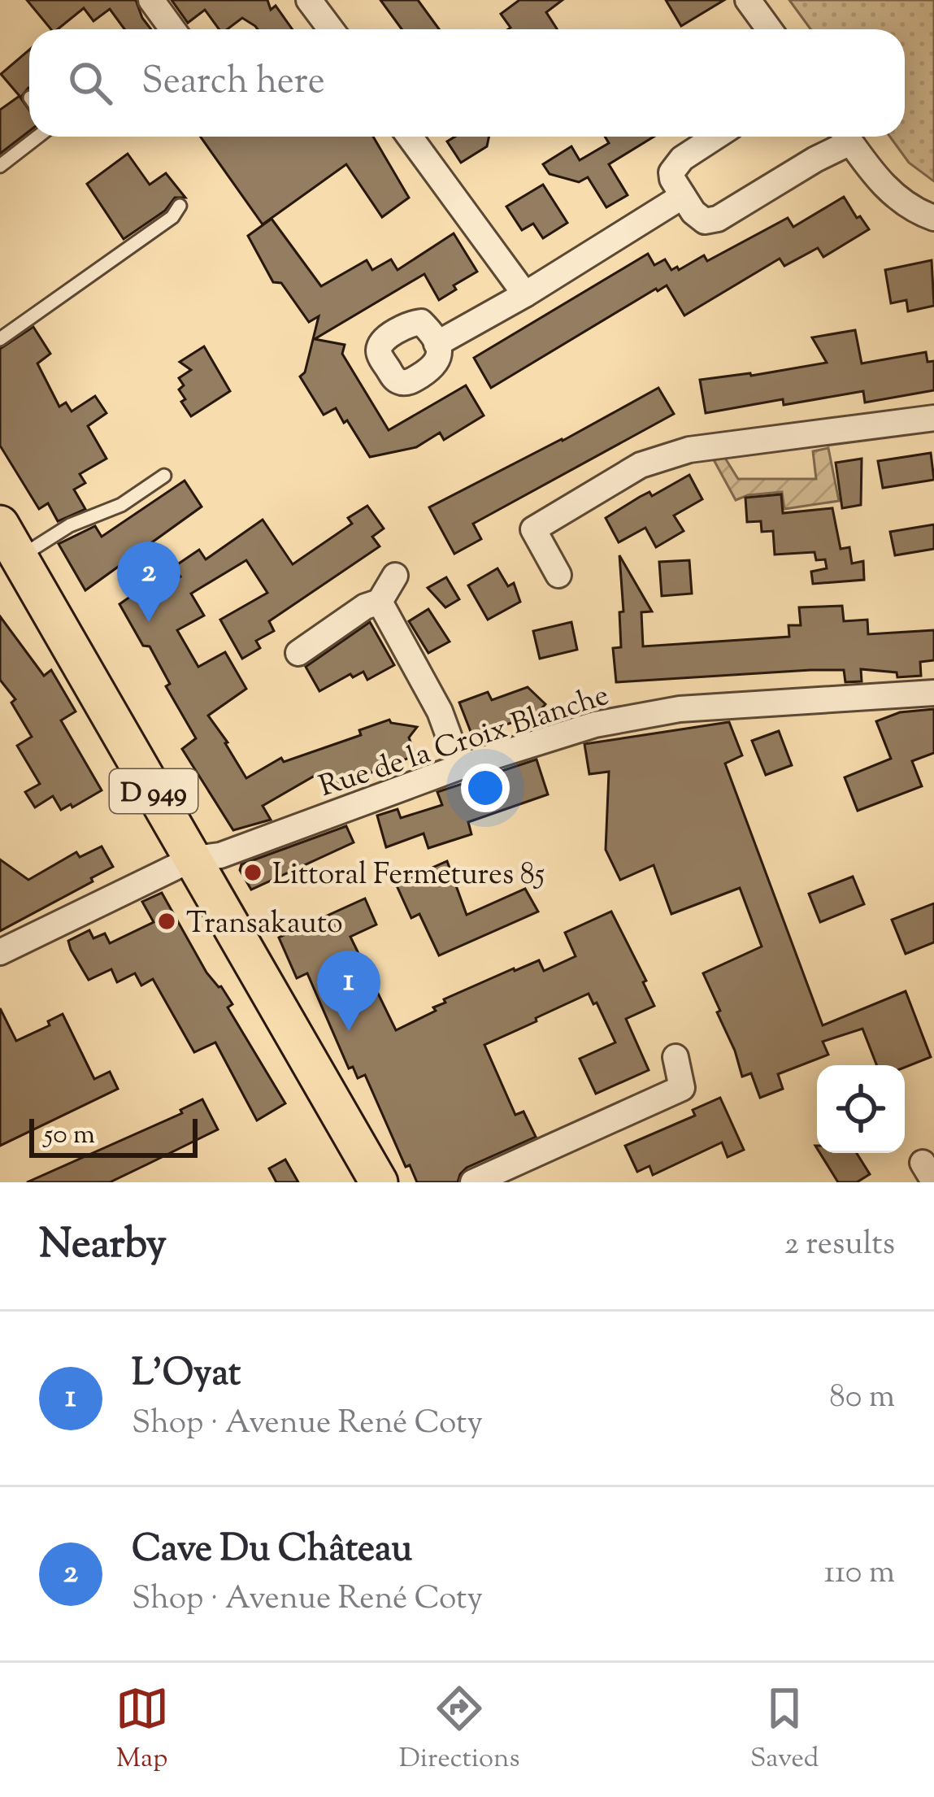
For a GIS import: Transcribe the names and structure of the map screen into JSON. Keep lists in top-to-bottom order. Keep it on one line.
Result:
{"streets":{"main road":["D 949"],"street":["Rue de la Croix Blanche"]},"crossings":[["Rue de la Croix Blanche","D 949"]],"places":["Littoral Fermetures 85","Transakauto"],"scale_bar":"50 m","page":{"search":"Search here","pins":["2","1"],"scale":"50 m","heading":["Nearby","2 results"],"list":[{"mark":"1","name":"L'Oyat","note":"Shop · Avenue René Coty","value":"80 m"},{"mark":"2","name":"Cave Du Château","note":"Shop · Avenue René Coty","value":"110 m"}],"nav":["Map","Directions","Saved"]}}
